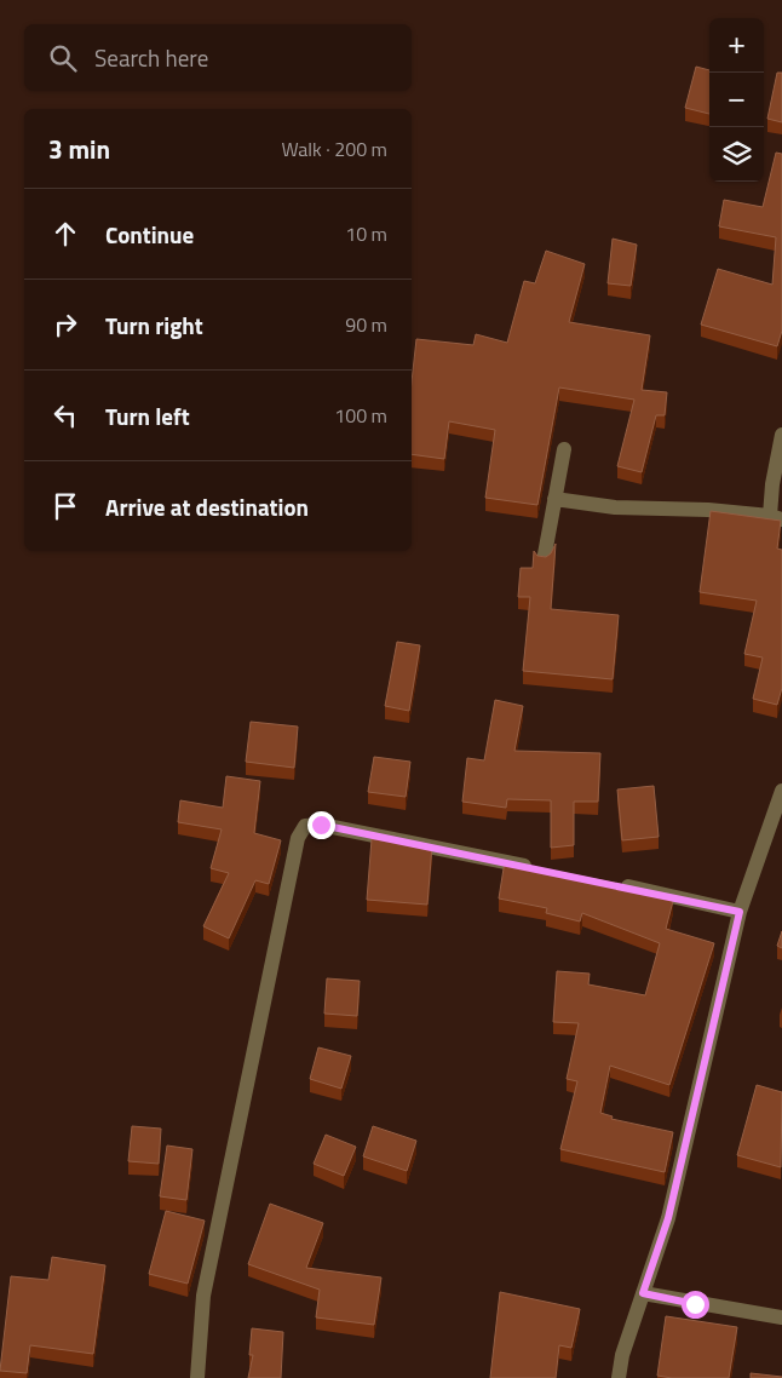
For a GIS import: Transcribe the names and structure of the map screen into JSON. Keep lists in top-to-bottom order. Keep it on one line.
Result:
{"page":{"map_buttons":["+","−"],"search":"Search here","heading":["3 min","Walk · 200 m"],"list":[["Continue","10 m"],["Turn right","90 m"],["Turn left","100 m"],"Arrive at destination"]}}
